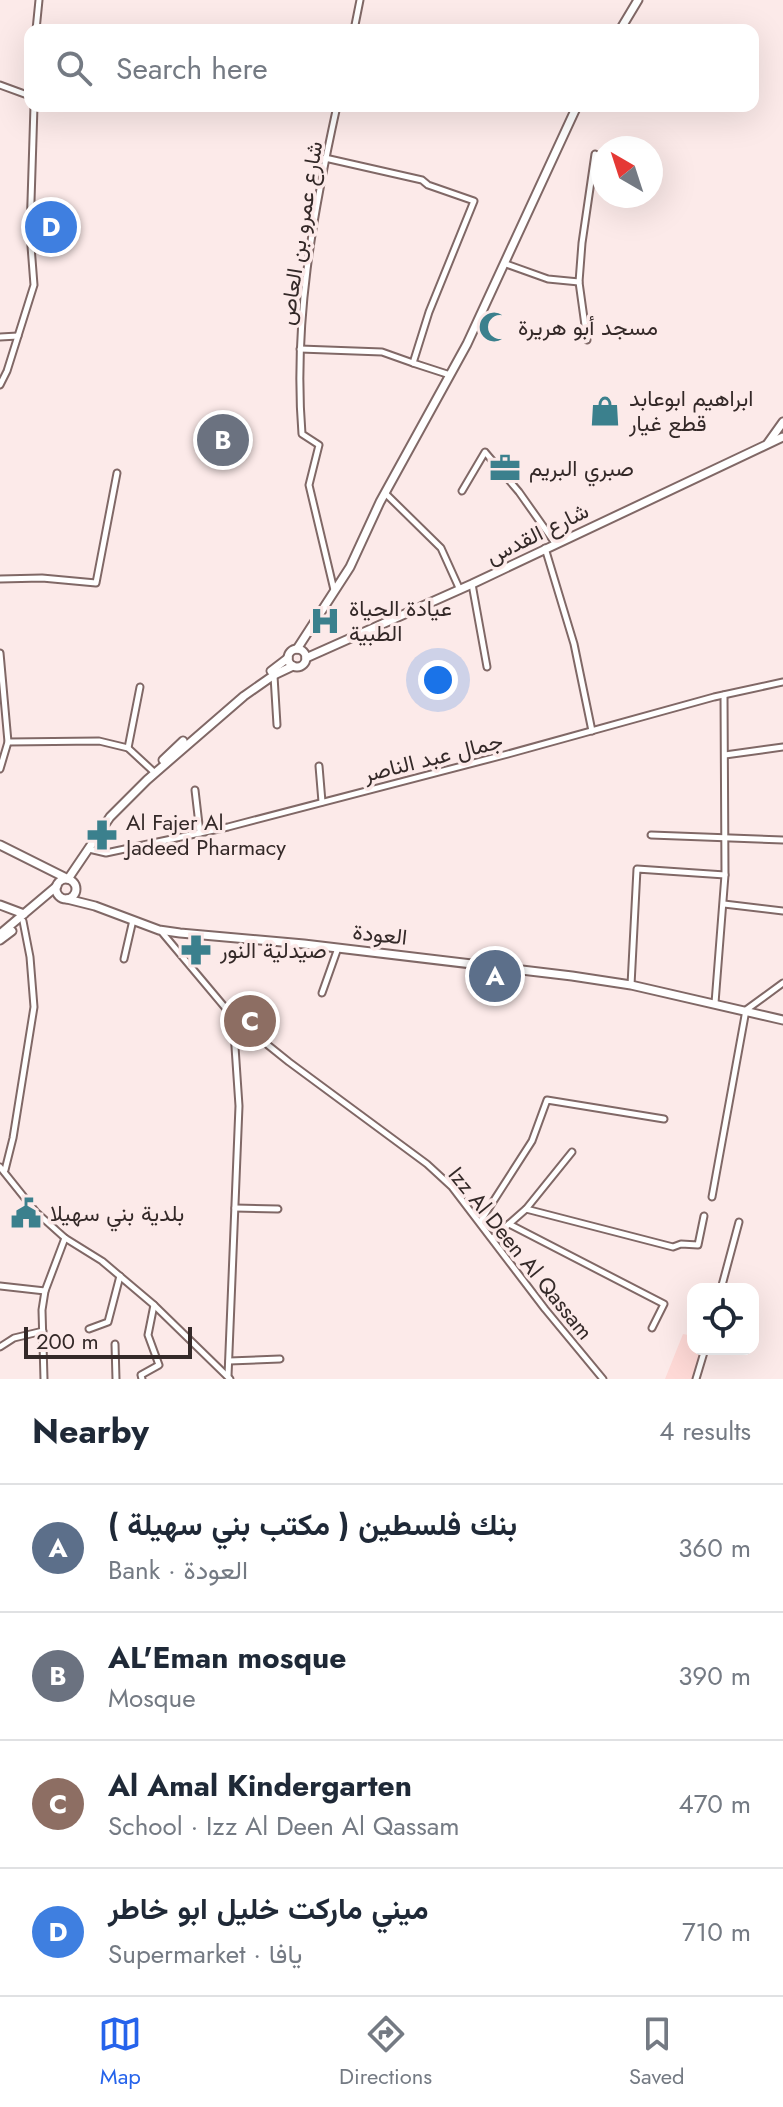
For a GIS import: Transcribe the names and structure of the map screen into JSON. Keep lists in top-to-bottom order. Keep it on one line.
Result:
{"streets":{"main road":["شارع القدس","العودة"],"street":["شارع عمرو بن العاص","جمال عبد الناصر","Izz Al Deen Al Qassam"]},"crossings":[["العودة","Izz Al Deen Al Qassam"]],"places":{"mosque":["مسجد أبو هريرة"],"shop":["ابراهيم ابوعابد قطع غيار"],"office":["صبري البريم"],"hospital":["عيادة الحياة الطبية"],"pharmacy":["Al Fajer Al Jadeed Pharmacy","صيدلية النور"],"public building":["بلدية بني سهيلا"]},"scale_bar":"200 m","north":"top left","page":{"search":"Search here","pins":["D","B","A","C"],"scale":"200 m","heading":["Nearby","4 results"],"list":[{"mark":"A","name":"بنك فلسطين ( مكتب بني سهيلة )","note":"Bank · العودة","value":"360 m"},{"mark":"B","name":"AL'Eman mosque","note":"Mosque","value":"390 m"},{"mark":"C","name":"Al Amal Kindergarten","note":"School · Izz Al Deen Al Qassam","value":"470 m"},{"mark":"D","name":"ميني ماركت خليل ابو خاطر","note":"Supermarket · يافا","value":"710 m"}],"nav":["Map","Directions","Saved"]}}
